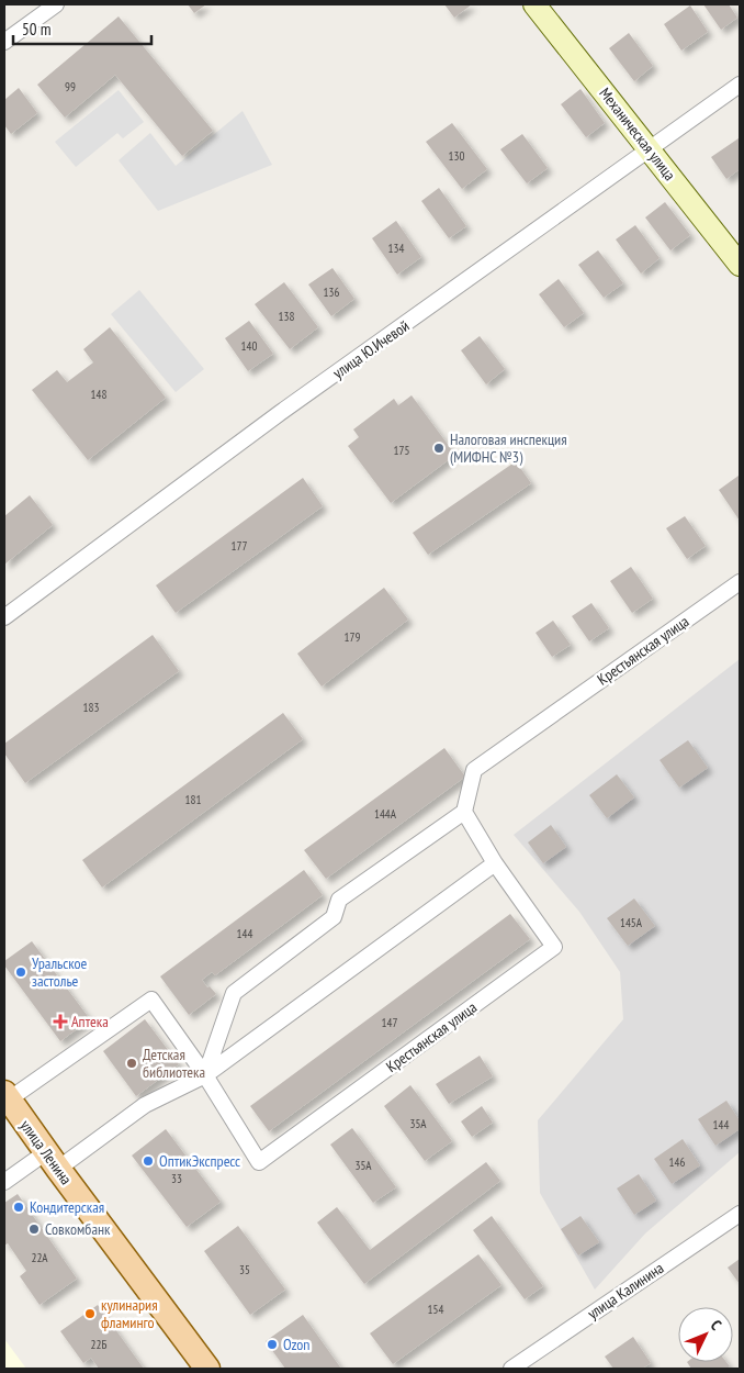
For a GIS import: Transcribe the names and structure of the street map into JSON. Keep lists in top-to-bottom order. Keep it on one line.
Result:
{"streets":{"main road":["улица Ленина"],"street":["Механическая улица","улица Ю.Ичевой","Крестьянская улица","улица Калинина"]},"crossings":[["Механическая улица","улица Ю.Ичевой"],["Крестьянская улица","улица Ленина"]],"places":{"other":["Налоговая инспекция (МИФНС №3)","Уральское застолье","Детская библиотека","ОптикЭкспресс","Кондитерская","Совкомбанк","кулинария фламинго","Ozon"],"health":["Аптека"]},"house_numbers":["99","130","134","136","138","140","148","175","177","179","183","181","144А","145А","144","147","35А","144","146","35А","33","22А","35","154","22Б"],"scale_bar":"50 m","north":"top right"}
